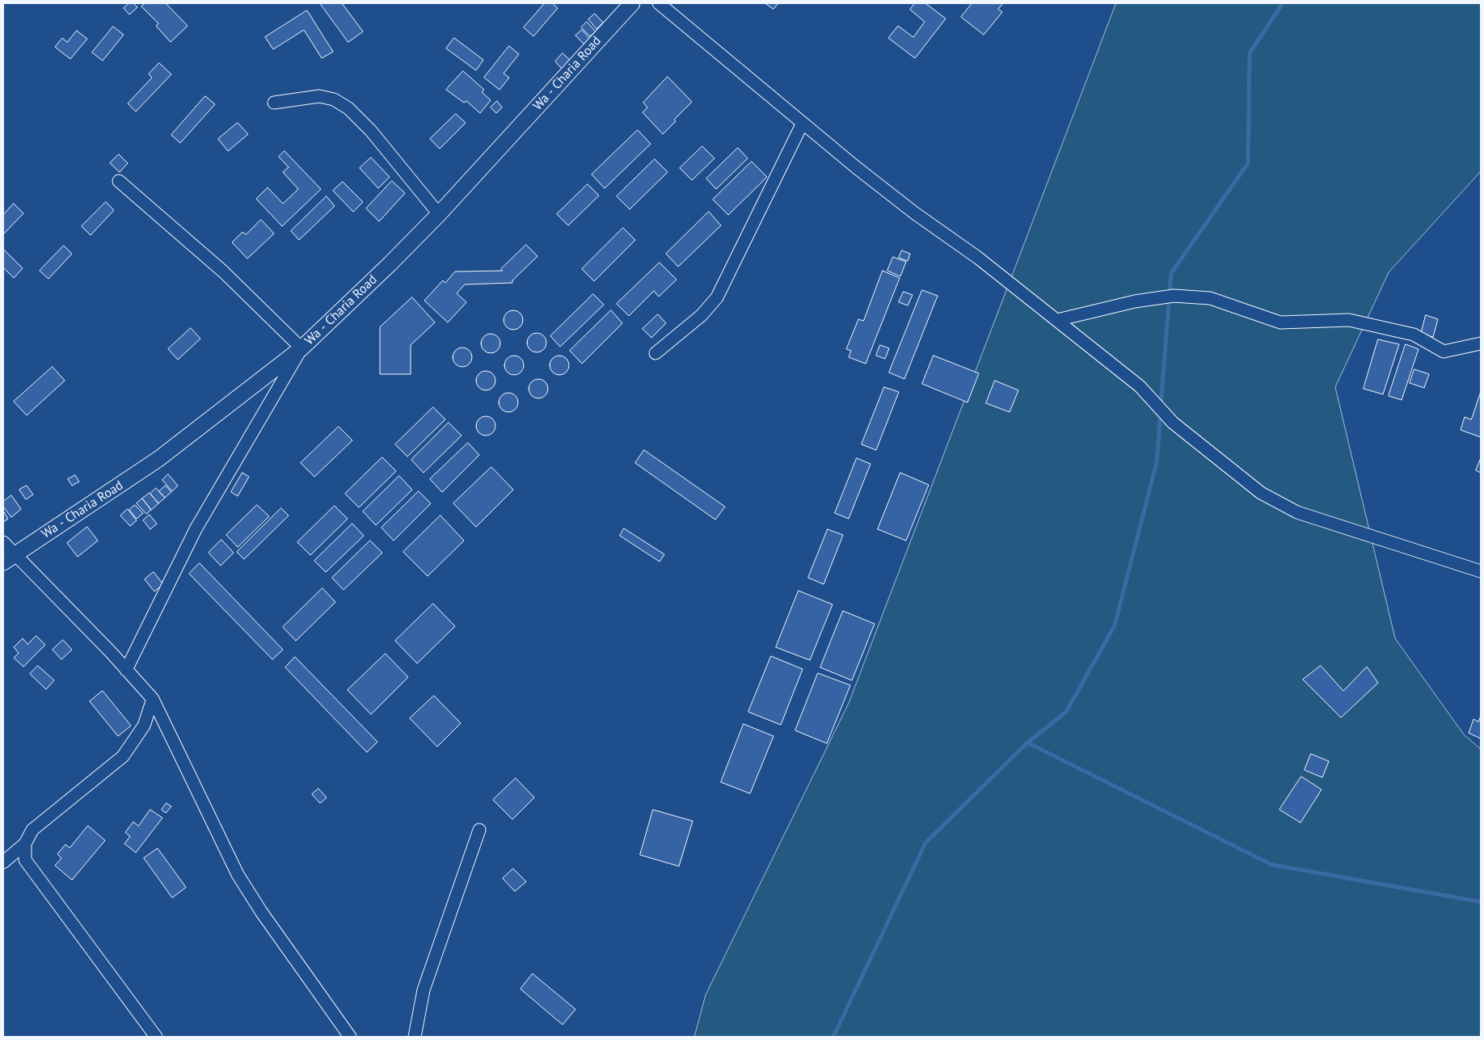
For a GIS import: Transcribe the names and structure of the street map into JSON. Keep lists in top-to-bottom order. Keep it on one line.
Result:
{"streets":{"street":["Wa - Charia Road"]}}
